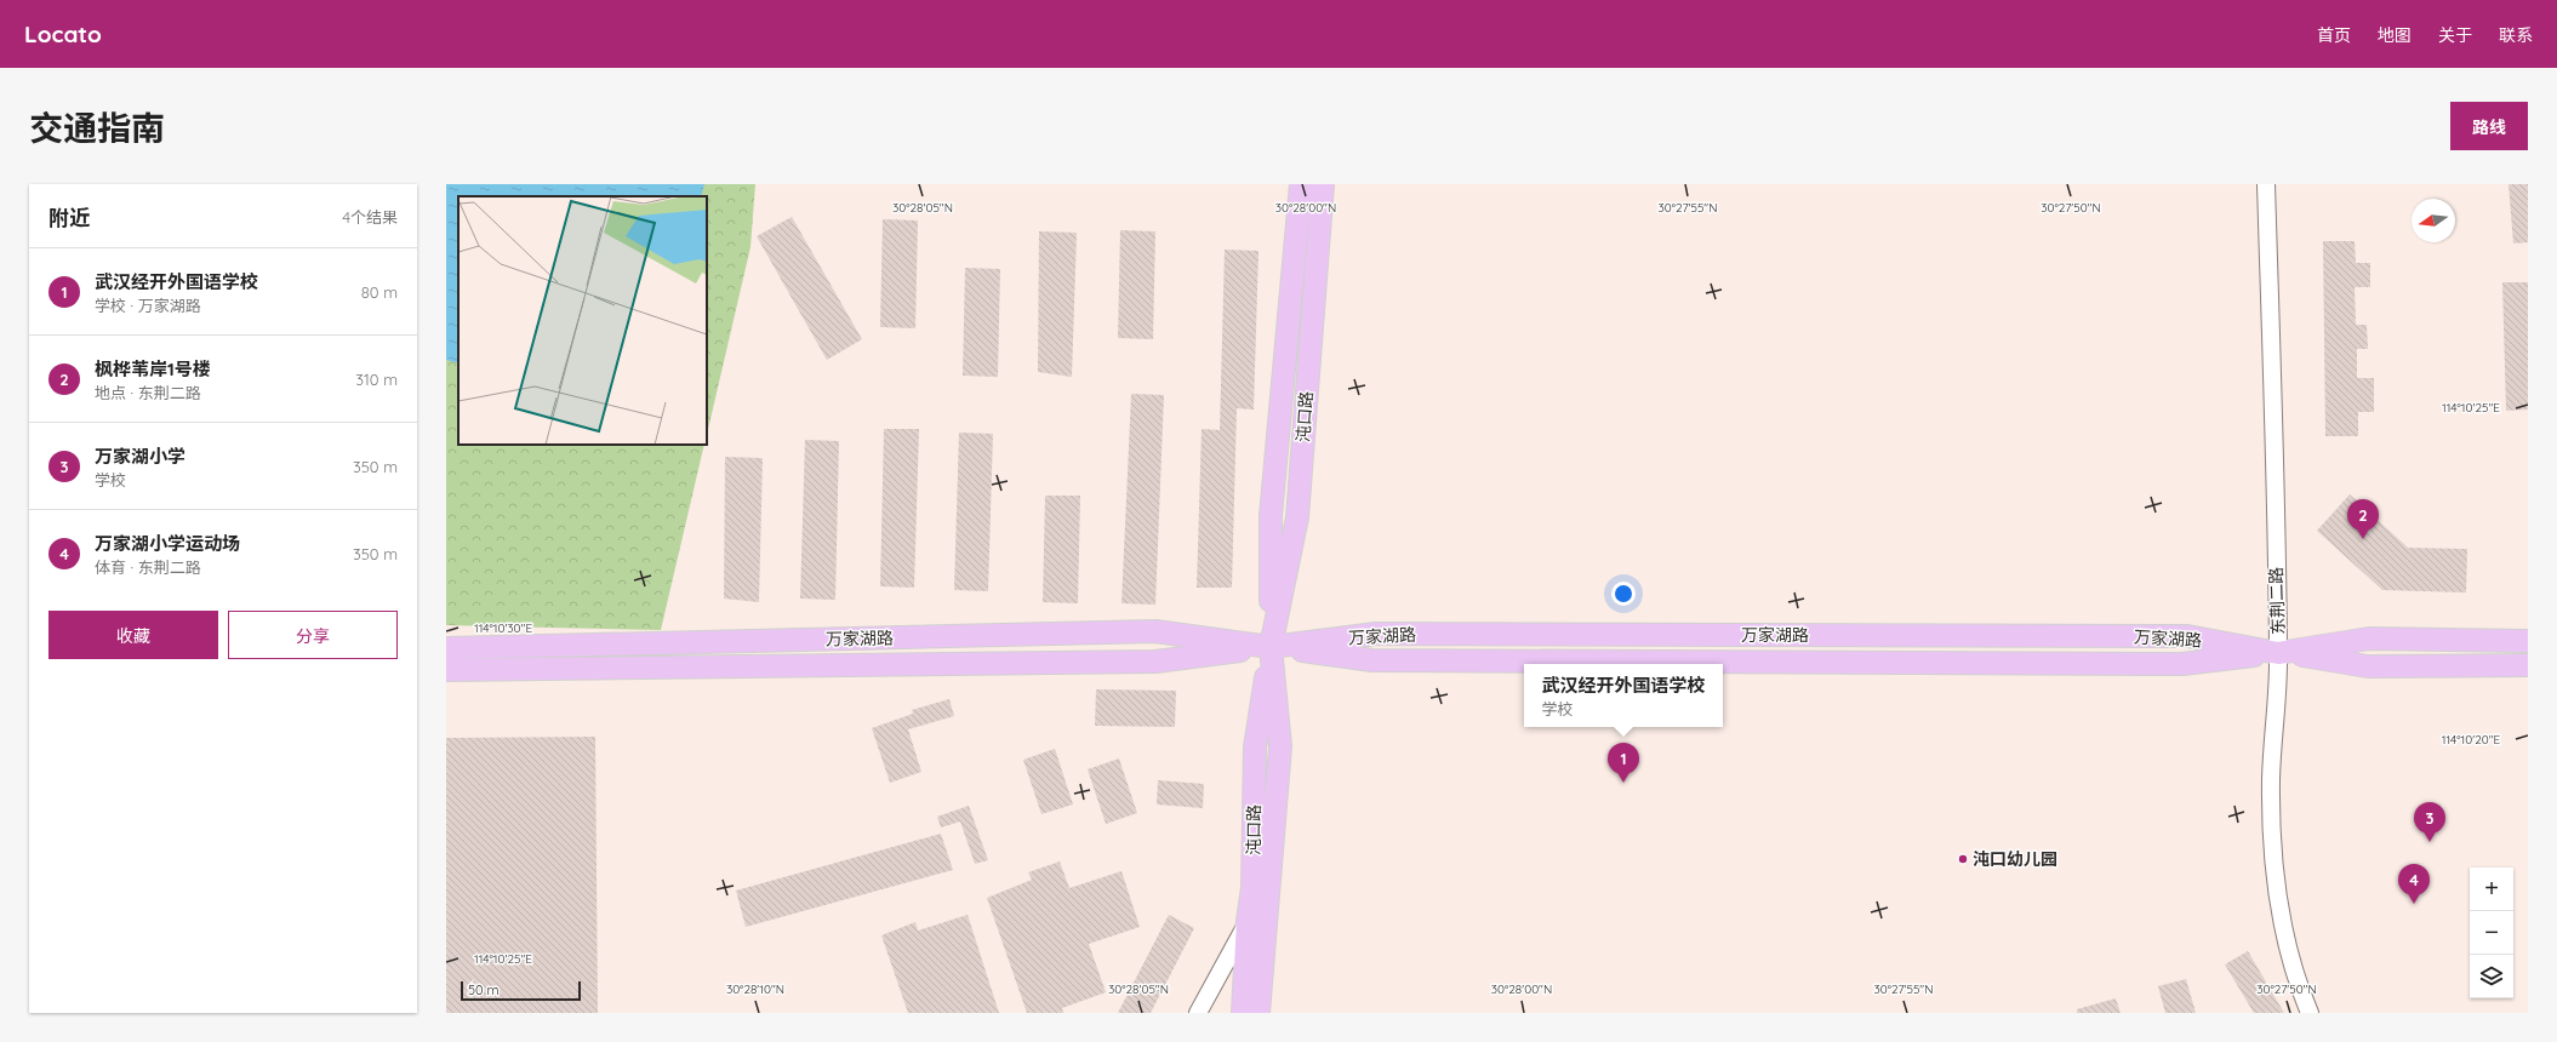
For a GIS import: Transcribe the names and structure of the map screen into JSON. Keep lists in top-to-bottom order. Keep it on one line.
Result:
{"streets":{"main road":["沌口路","万家湖路"],"street":["东荆二路"]},"crossings":[["沌口路","万家湖路"],["东荆二路","万家湖路"]],"places":["沌口幼儿园"],"scale_bar":"50 m","north":"left","page":{"header":"Locato","nav":["首页","地图","关于","联系"],"title":"交通指南","buttons":["路线",["收藏","分享"]],"heading":["附近","4个结果"],"list":[{"mark":"1","name":"武汉经开外国语学校","note":"学校 · 万家湖路","value":"80 m"},{"mark":"2","name":"枫桦苇岸1号楼","note":"地点 · 东荆二路","value":"310 m"},{"mark":"3","name":"万家湖小学","note":"学校","value":"350 m"},{"mark":"4","name":"万家湖小学运动场","note":"体育 · 东荆二路","value":"350 m"}],"pins":["2","1","3","4"],"popup":["武汉经开外国语学校","学校"],"map_buttons":["+","−"],"scale":"50 m"},"coordinates":["30°28'05\"N","30°28'00\"N","30°27'55\"N","30°27'50\"N","114°10'25\"E","114°10'30\"E","114°10'20\"E","30°28'10\"N"]}
